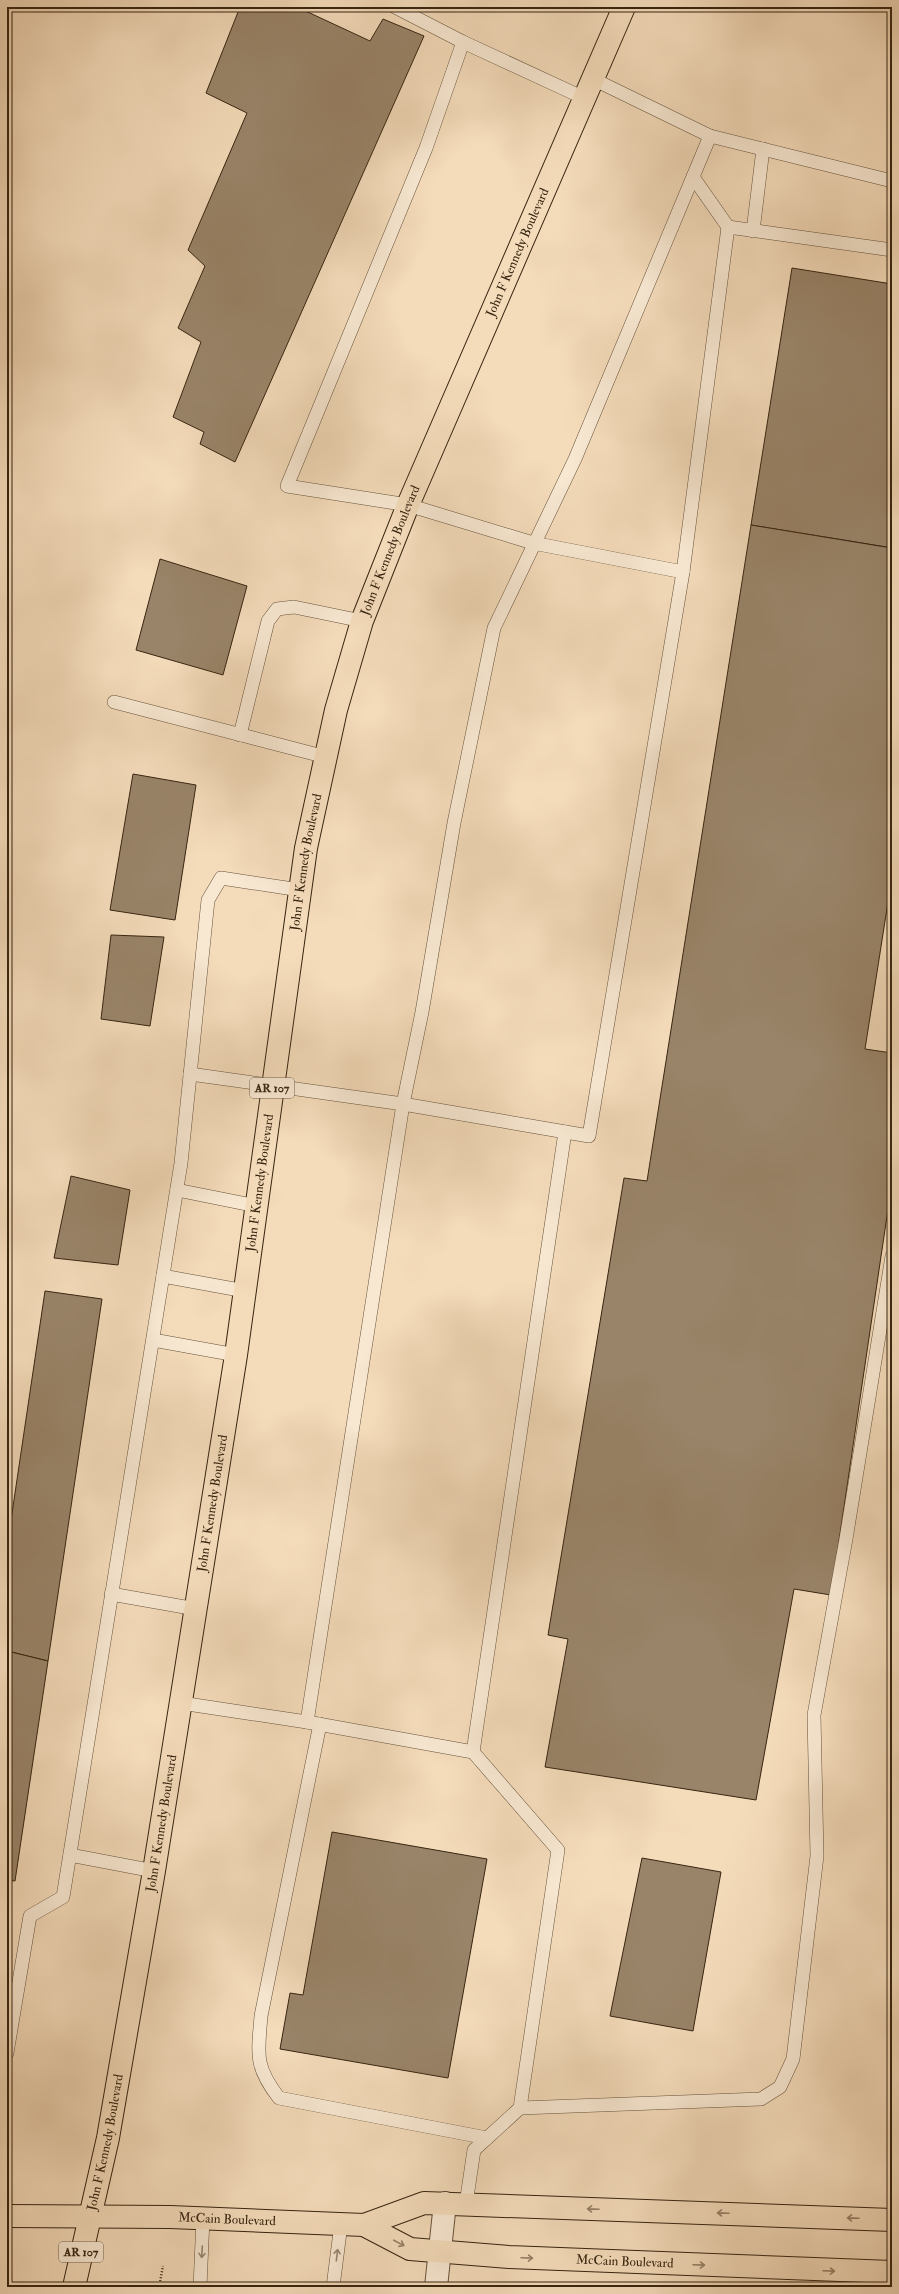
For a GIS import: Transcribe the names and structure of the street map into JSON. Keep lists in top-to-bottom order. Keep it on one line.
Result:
{"streets":{"main road":["John F Kennedy Boulevard","AR 107","McCain Boulevard"]},"crossings":[["John F Kennedy Boulevard","McCain Boulevard"]]}
